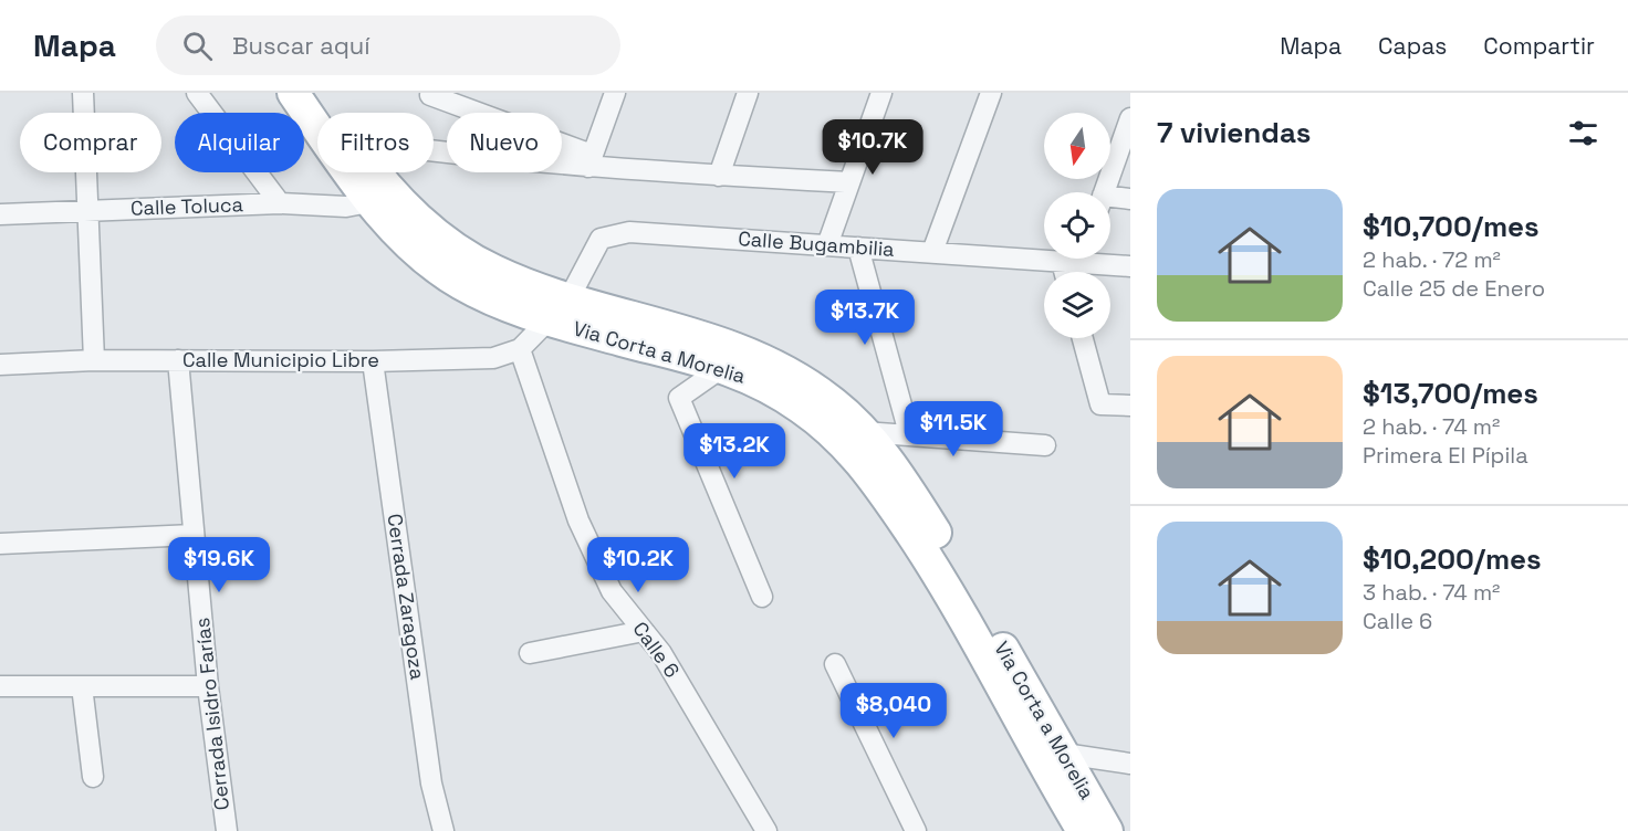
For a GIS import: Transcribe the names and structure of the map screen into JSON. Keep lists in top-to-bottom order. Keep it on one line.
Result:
{"streets":{"main road":["Via Corta a Morelia"],"street":["Calle Toluca","Calle Bugambilia","Calle Municipio Libre","Cerrada Zaragoza","Calle 6","Cerrada Isidro Farías"]},"crossings":[["Calle Toluca","Via Corta a Morelia"],["Calle Bugambilia","Via Corta a Morelia"],["Calle Bugambilia","Calle Municipio Libre"],["Via Corta a Morelia","Calle Municipio Libre"],["Calle Municipio Libre","Cerrada Zaragoza"],["Calle Municipio Libre","Calle 6"],["Calle Municipio Libre","Cerrada Isidro Farías"]],"north":"bottom","page":{"header":"Mapa","search":"Buscar aquí","nav":["Mapa","Capas","Compartir"],"heading":"7 viviendas","chip":["Comprar","Alquilar","Filtros","Nuevo"],"price":["$10.7K","$13.7K","$11.5K","$13.2K","$19.6K","$10.2K","$8,040"],"list":[{"name":"$10,700/mes","note":"2 hab. · 72 m² · Calle 25 de Enero"},{"name":"$13,700/mes","note":"2 hab. · 74 m² · Primera El Pípila"},{"name":"$10,200/mes","note":"3 hab. · 74 m² · Calle 6"}]}}
